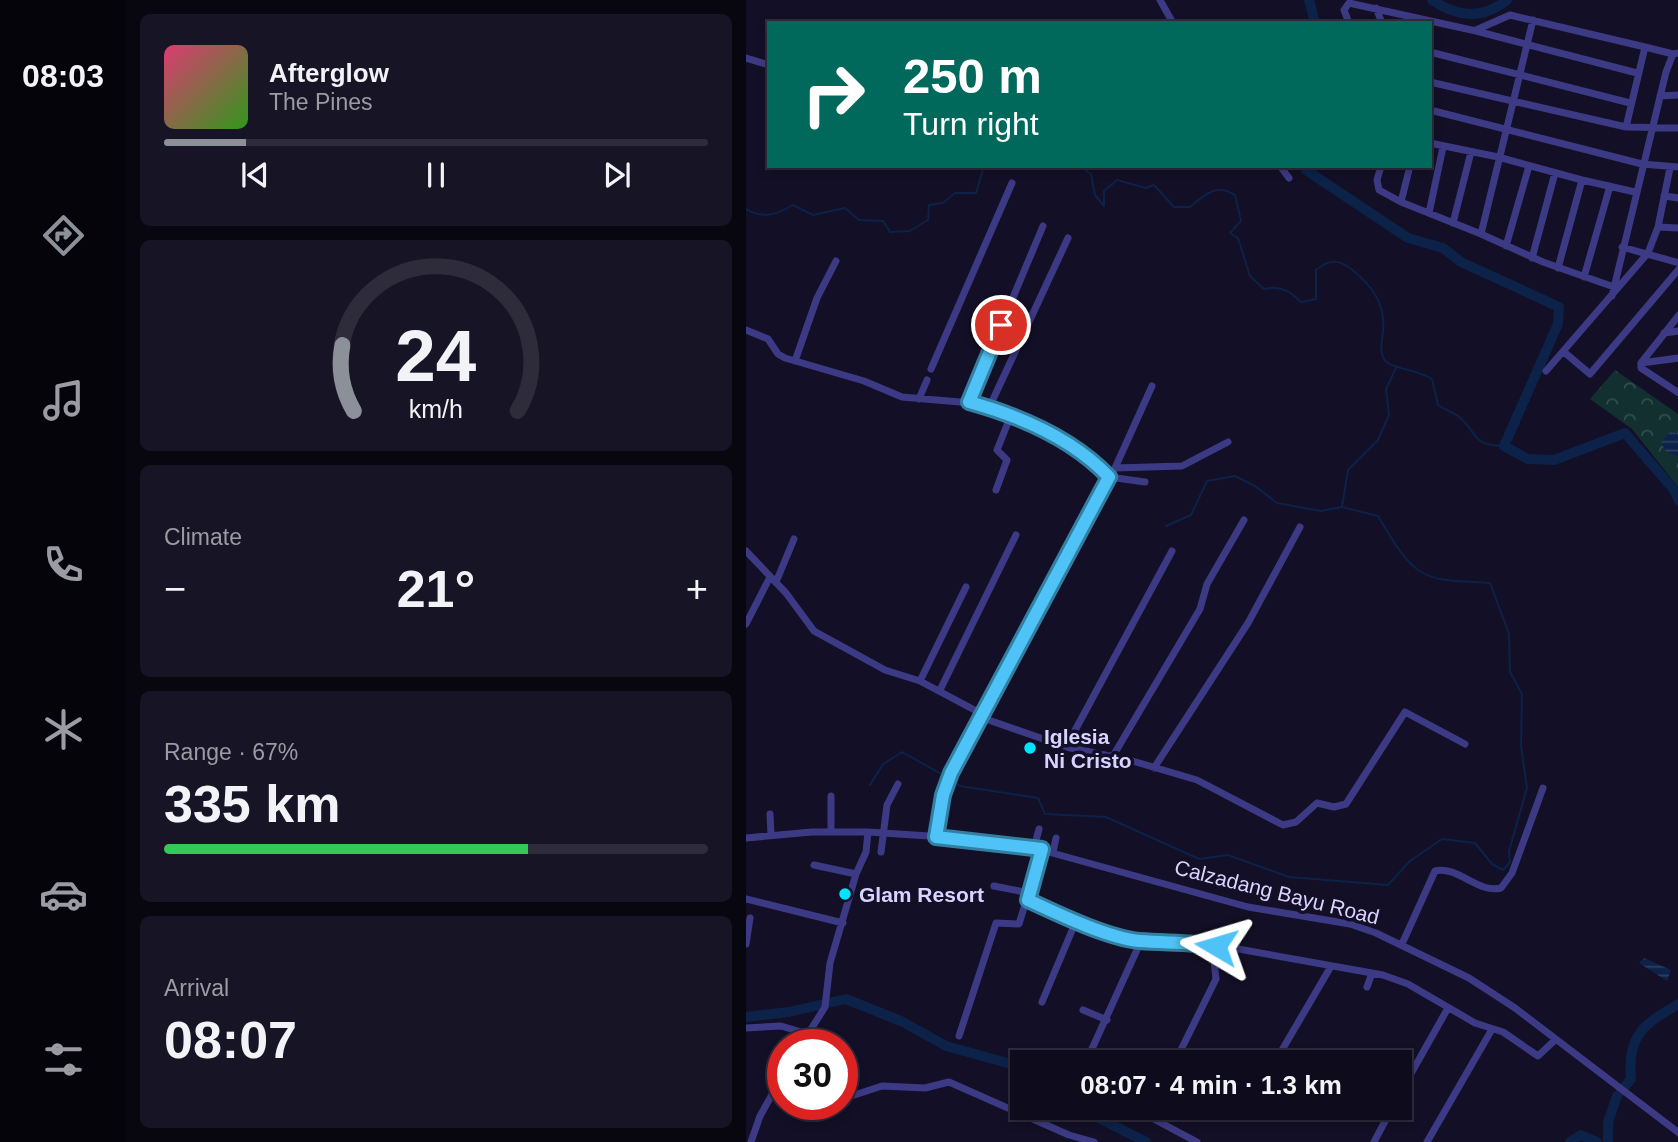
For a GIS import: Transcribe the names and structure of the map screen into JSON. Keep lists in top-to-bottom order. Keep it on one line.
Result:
{"streets":{"street":["Calzadang Bayu Road"]},"places":["Iglesia Ni Cristo","Glam Resort"],"page":{"tabs":"08:03","turn":["250 m","Turn right"],"song":["Afterglow","The Pines"],"tile":["Climate",["Range · 67%","335 km"],["Arrival","08:07"]],"heat":["−","21°","+"],"limit":"30","trip":"08:07 · 4 min · 1.3 km","gauge":["24","km/h"]}}
